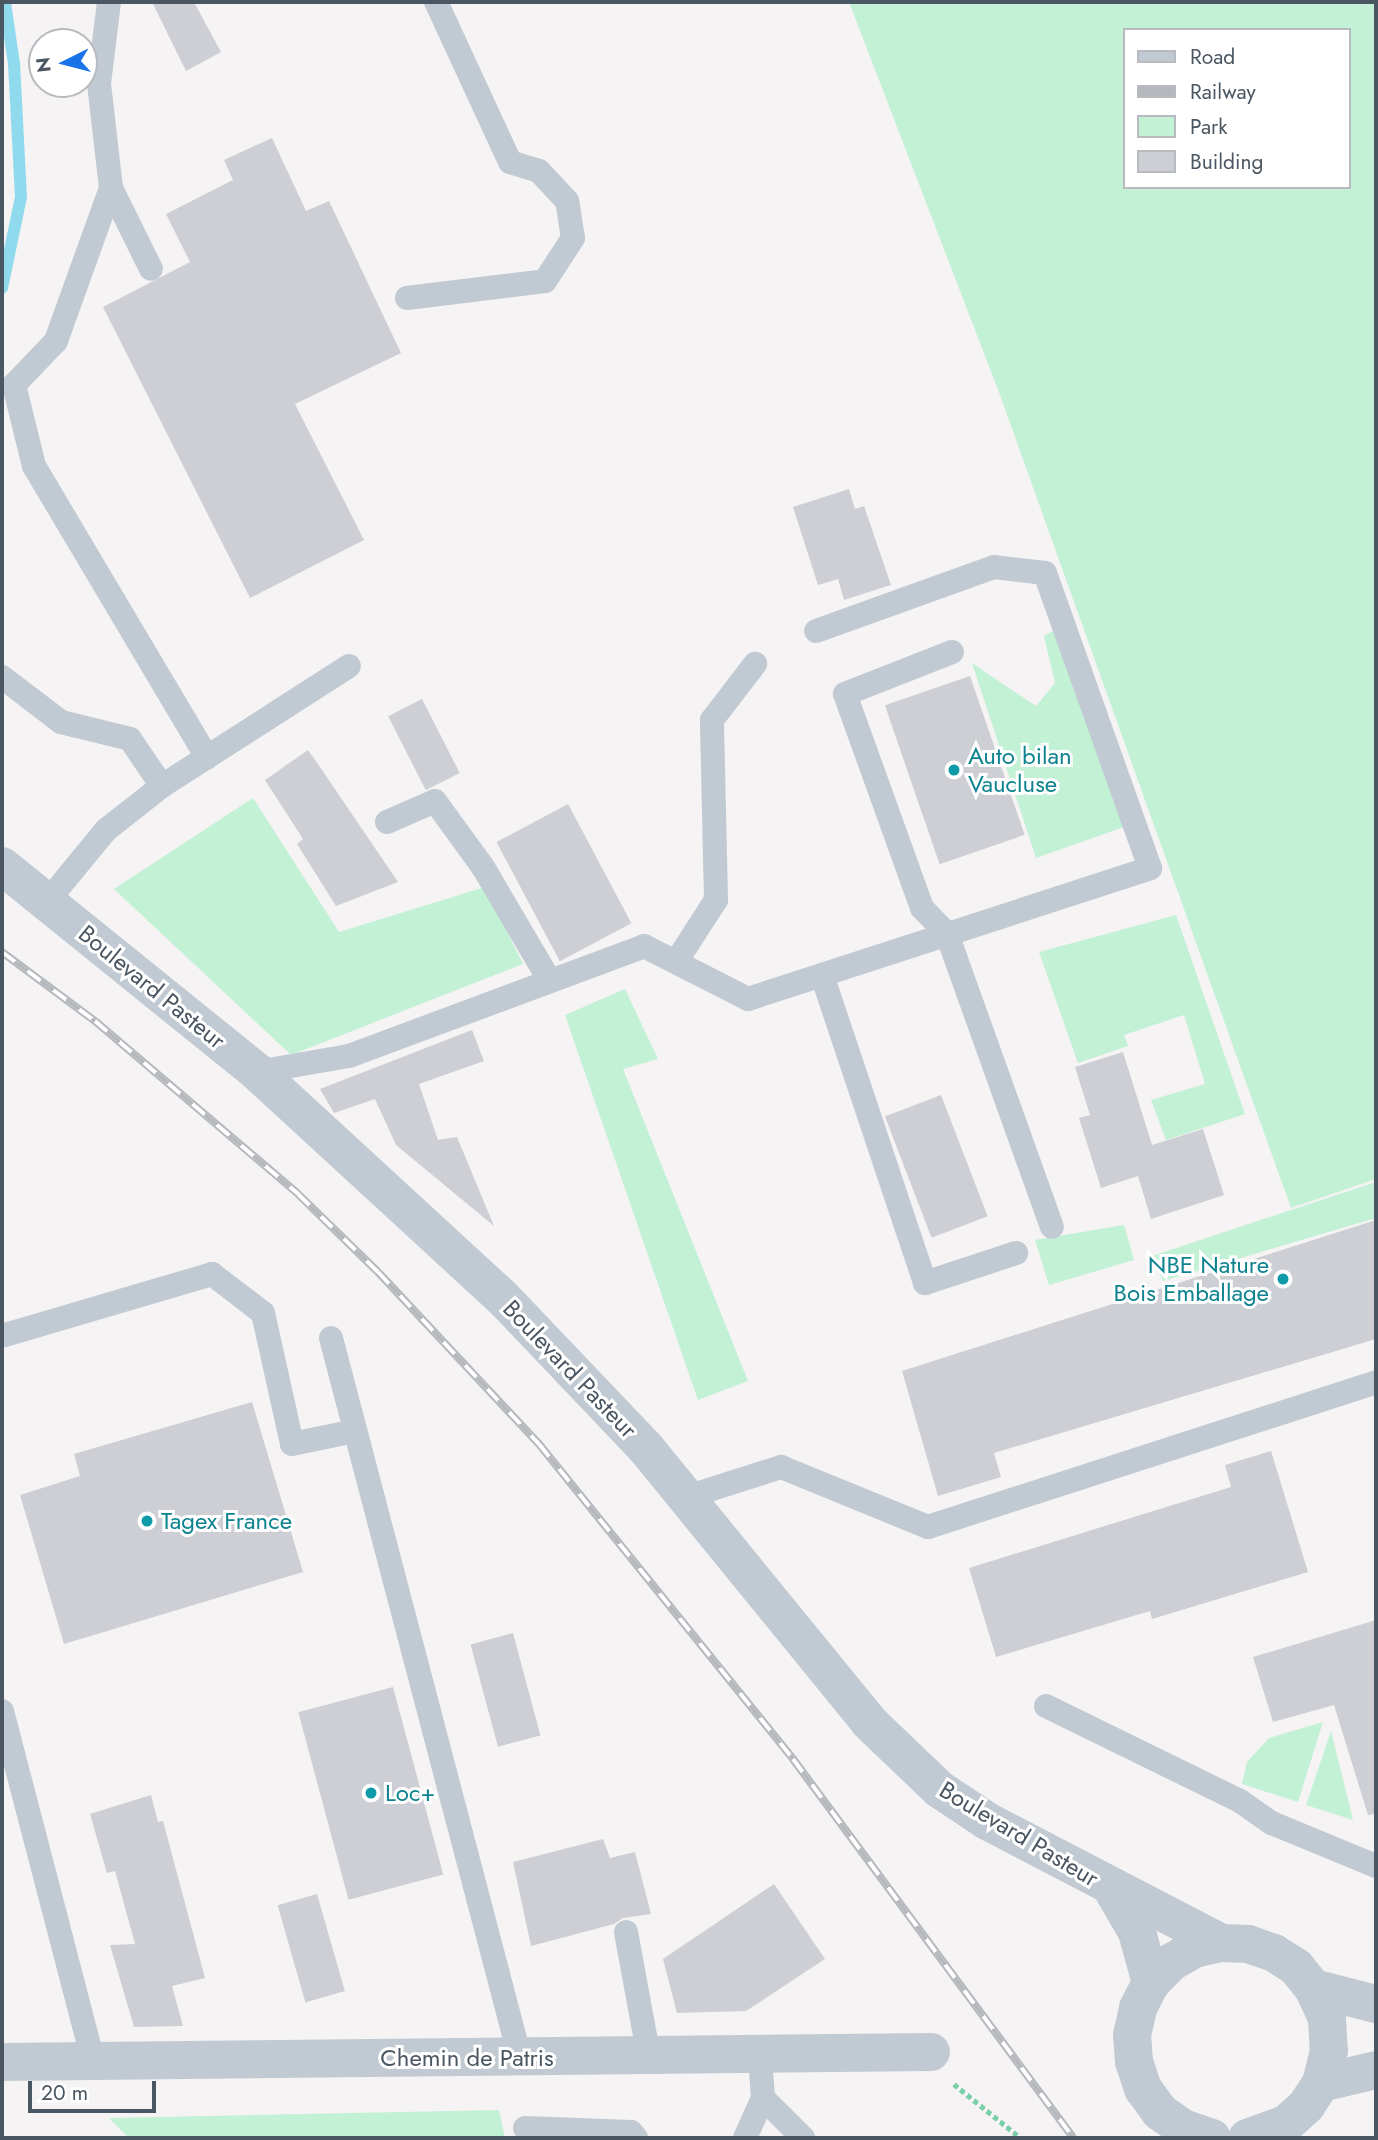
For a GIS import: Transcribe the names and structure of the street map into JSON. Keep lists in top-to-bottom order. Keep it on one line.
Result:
{"streets":{"street":["Boulevard Pasteur","Chemin de Patris"]},"places":["Auto bilan Vaucluse","NBE Nature Bois Emballage","Tagex France","Loc+"],"legend":["Road","Railway","Park","Building"],"scale_bar":"20 m","north":"left"}
